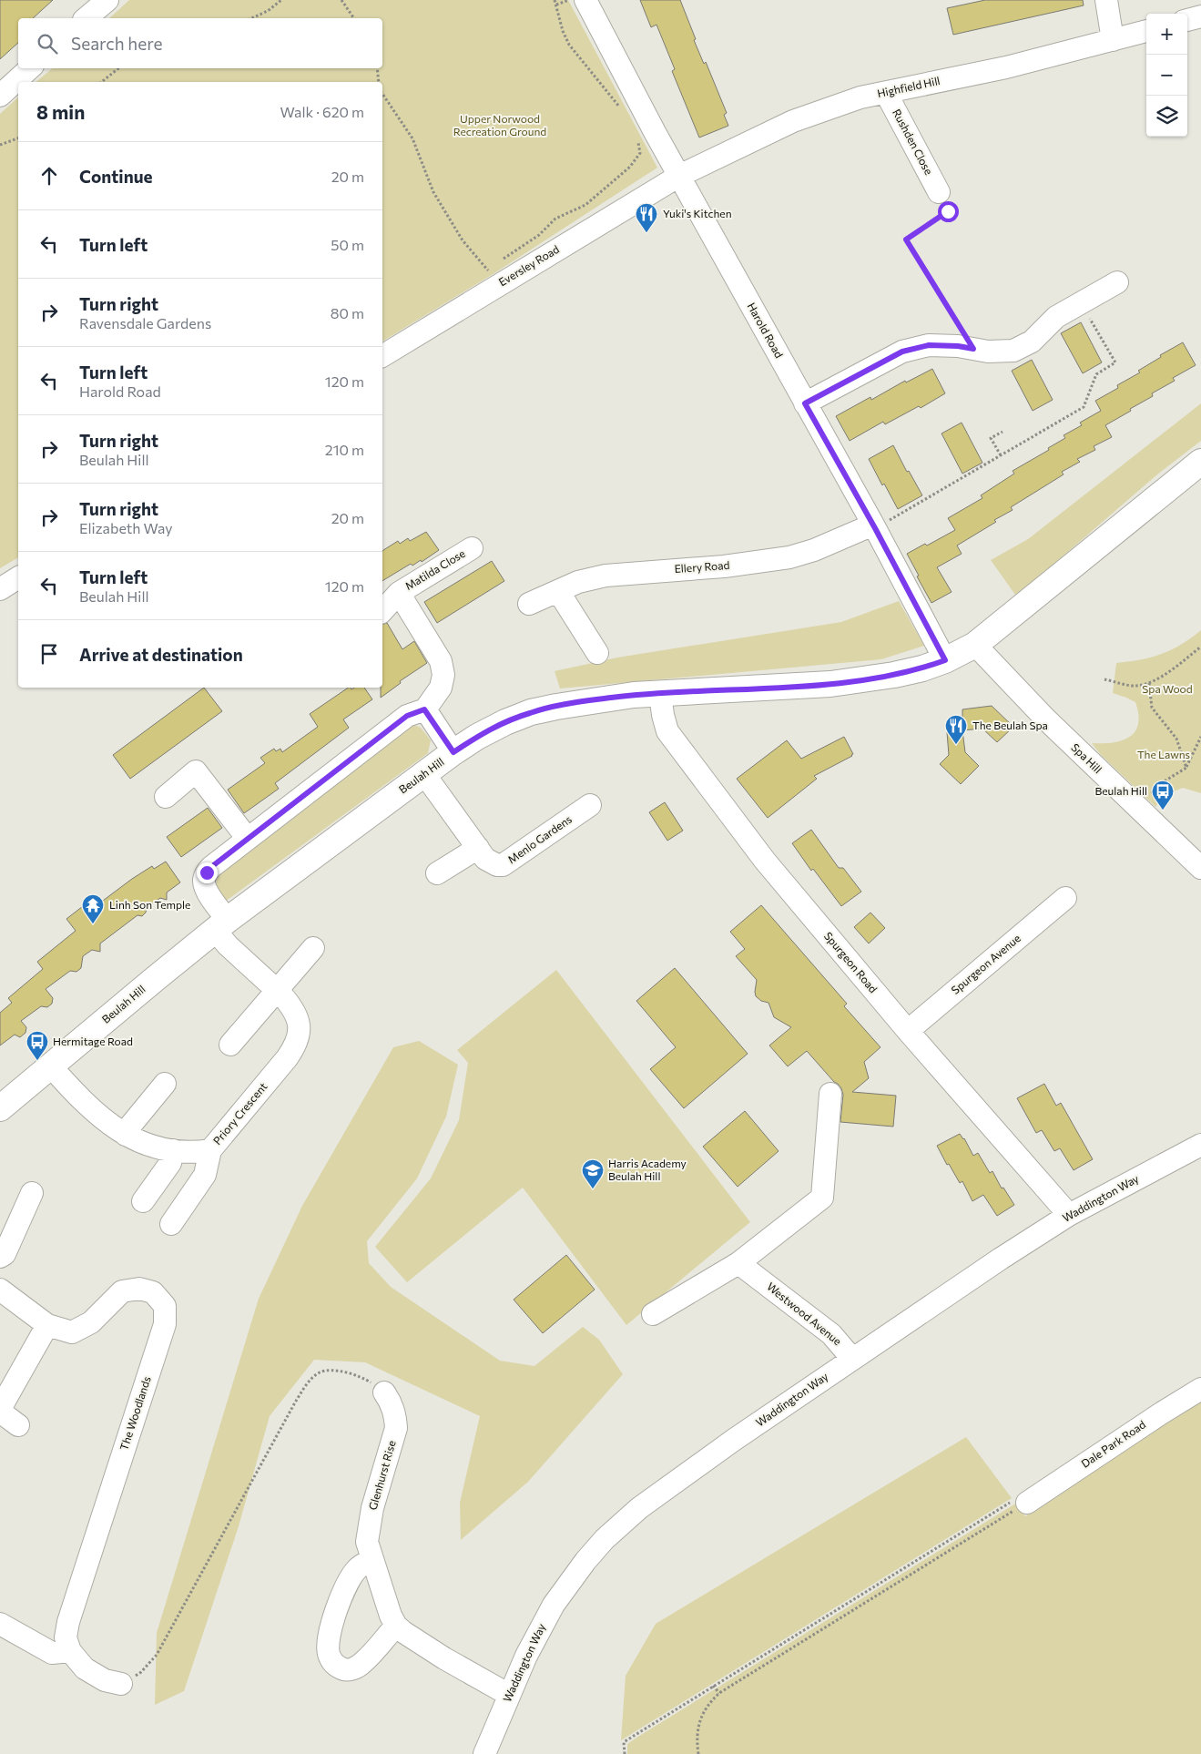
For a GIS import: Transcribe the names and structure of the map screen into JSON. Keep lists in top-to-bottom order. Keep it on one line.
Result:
{"streets":{"main road":["Beulah Hill"],"street":["Highfield Hill","Rushden Close","Eversley Road","Harold Road","Ellery Road","Matilda Close","Spa Hill","Menlo Gardens","Spurgeon Road","Spurgeon Avenue","Priory Crescent","Waddington Way","Westwood Avenue","The Woodlands","Dale Park Road","Glenhurst Rise"]},"crossings":[["Highfield Hill","Rushden Close"],["Highfield Hill","Eversley Road"],["Highfield Hill","Harold Road"],["Eversley Road","Harold Road"],["Harold Road","Ellery Road"],["Harold Road","Beulah Hill"],["Spa Hill","Beulah Hill"],["Beulah Hill","Menlo Gardens"],["Beulah Hill","Spurgeon Road"],["Beulah Hill","Priory Crescent"],["Spurgeon Road","Spurgeon Avenue"],["Spurgeon Road","Waddington Way"],["Waddington Way","Westwood Avenue"]],"parks":["Upper Norwood Recreation Ground","Spa Wood","The Lawns"],"places":{"restaurant":["Yuki's Kitchen","The Beulah Spa"],"bus stop":["Beulah Hill","Hermitage Road"],"temple":["Linh Son Temple"],"school or university":["Harris Academy Beulah Hill"]},"page":{"map_buttons":["+","−"],"search":"Search here","heading":["8 min","Walk · 620 m"],"list":[["Continue","20 m"],["Turn left","50 m"],["Turn right","Ravensdale Gardens","80 m"],["Turn left","Harold Road","120 m"],["Turn right","Beulah Hill","210 m"],["Turn right","Elizabeth Way","20 m"],["Turn left","Beulah Hill","120 m"],"Arrive at destination"]}}
